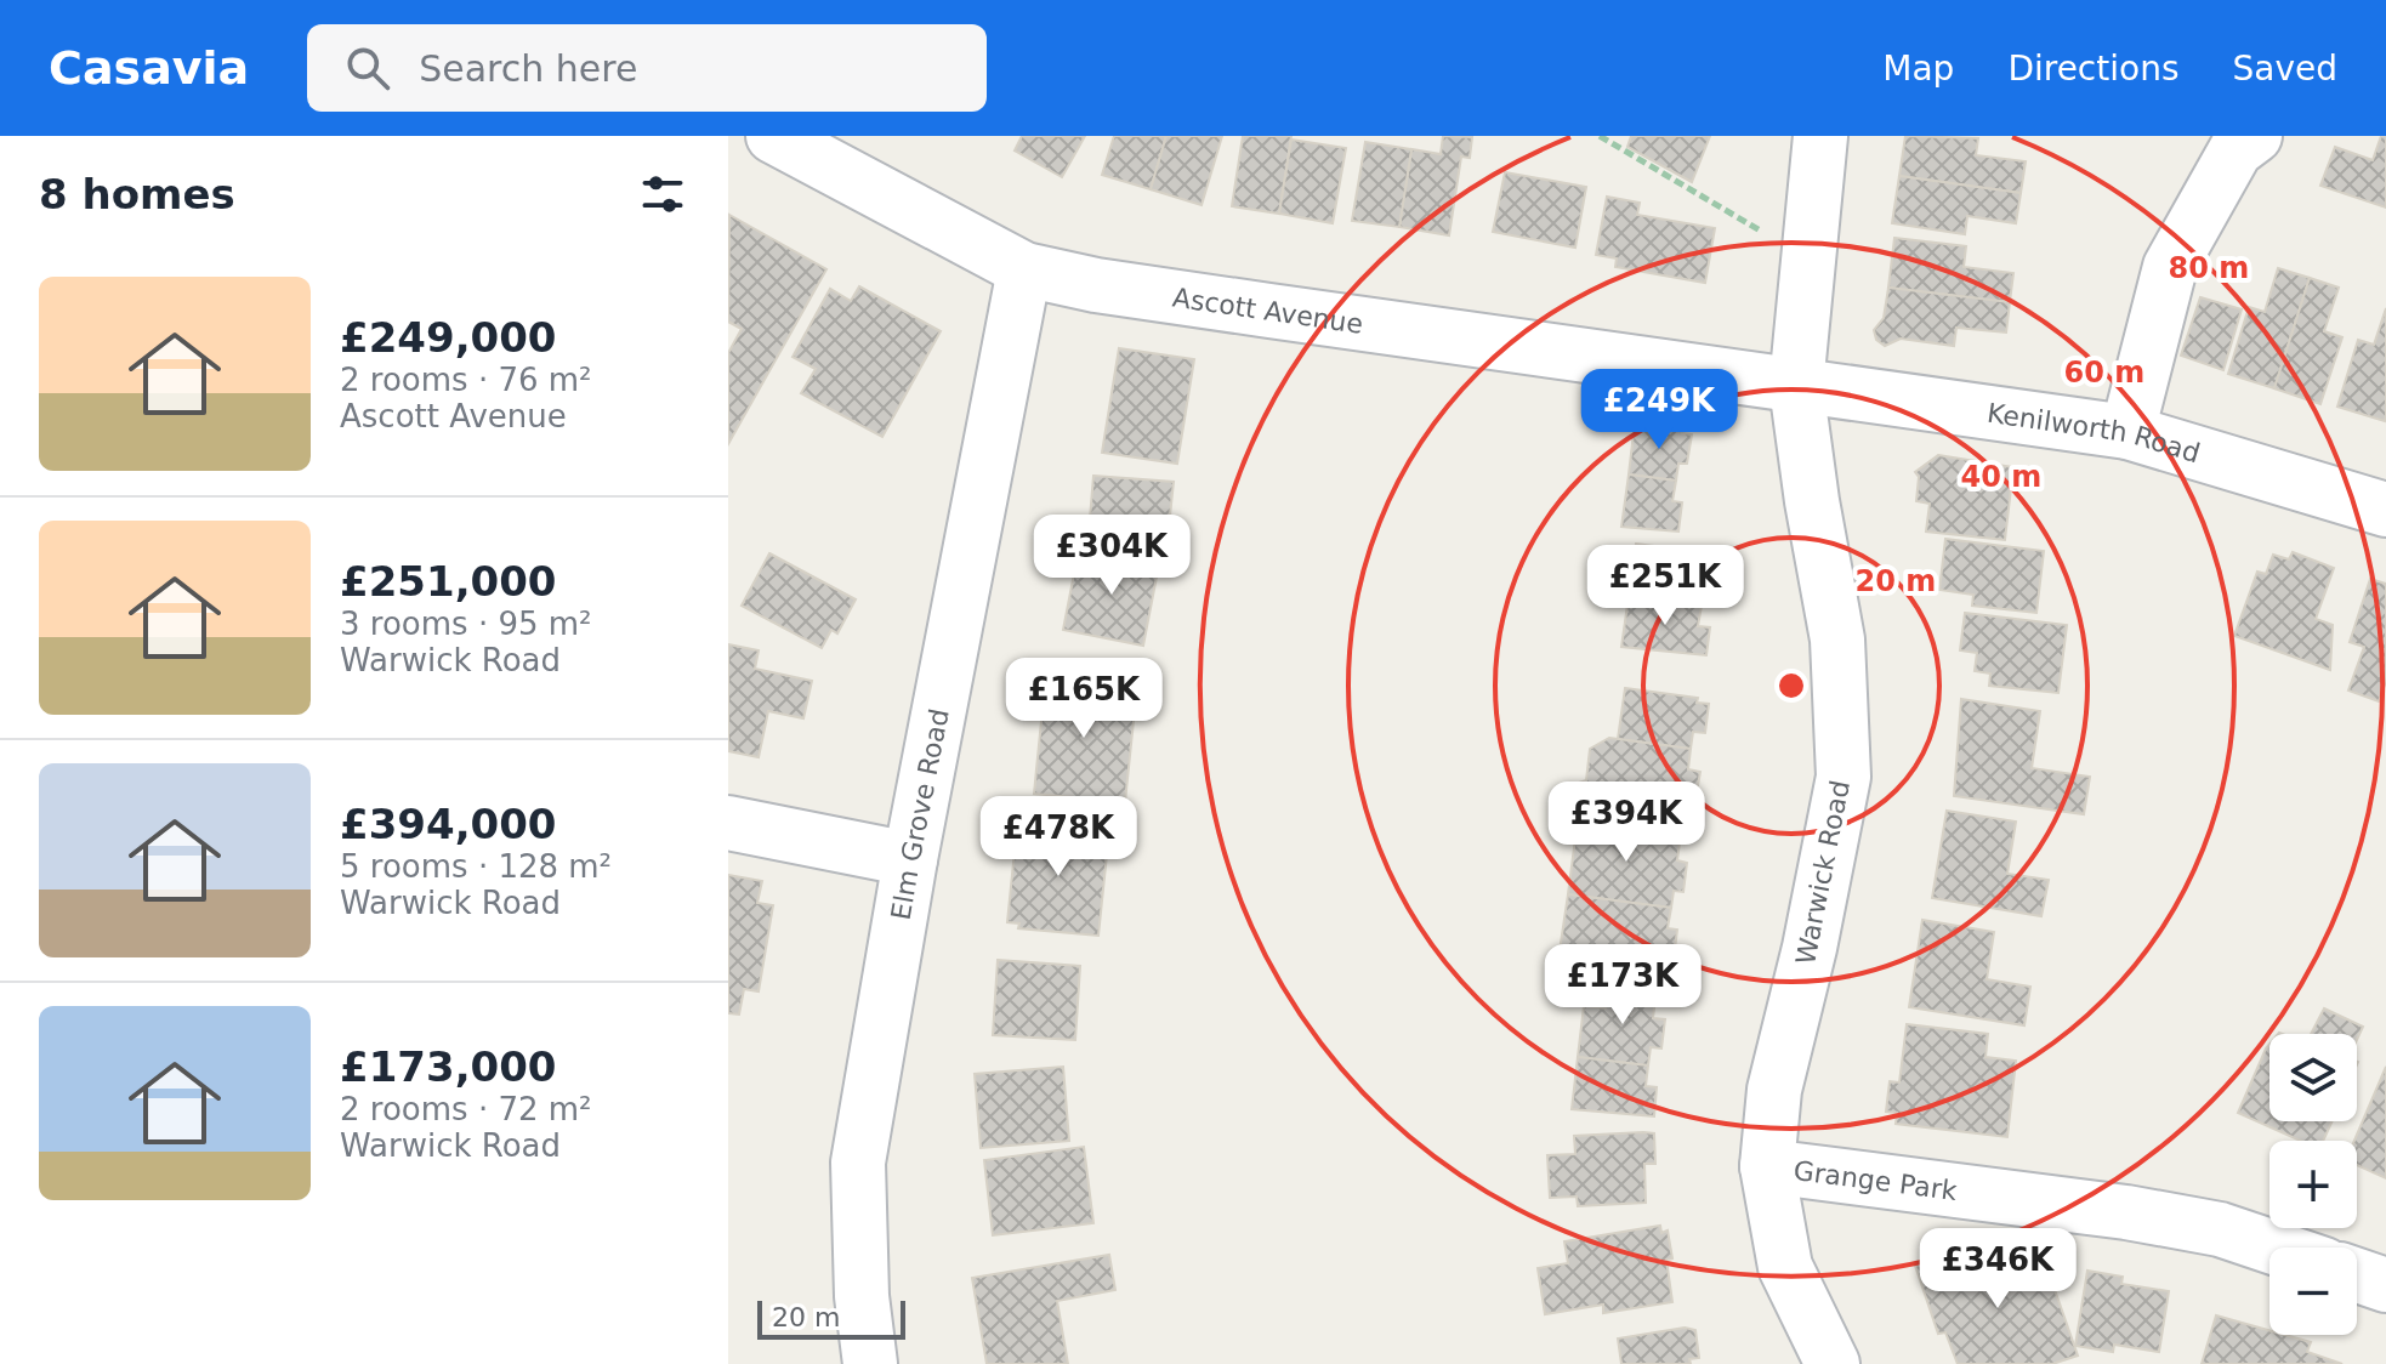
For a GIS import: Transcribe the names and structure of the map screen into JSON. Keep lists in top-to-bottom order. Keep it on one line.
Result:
{"streets":{"street":["Ascott Avenue","Kenilworth Road","Elm Grove Road","Warwick Road","Grange Park"]},"crossings":[["Ascott Avenue","Kenilworth Road"],["Ascott Avenue","Elm Grove Road"],["Ascott Avenue","Warwick Road"],["Kenilworth Road","Warwick Road"],["Warwick Road","Grange Park"]],"scale_bar":"20 m","page":{"header":"Casavia","search":"Search here","nav":["Map","Directions","Saved"],"heading":"8 homes","list":[{"name":"£249,000","note":"2 rooms · 76 m² · Ascott Avenue"},{"name":"£251,000","note":"3 rooms · 95 m² · Warwick Road"},{"name":"£394,000","note":"5 rooms · 128 m² · Warwick Road"},{"name":"£173,000","note":"2 rooms · 72 m² · Warwick Road"}],"price":["£249K","£304K","£251K","£165K","£394K","£478K","£173K","£346K"],"map_buttons":["+","−"],"scale":"20 m"},"rings":["80 m","60 m","40 m","20 m"]}
